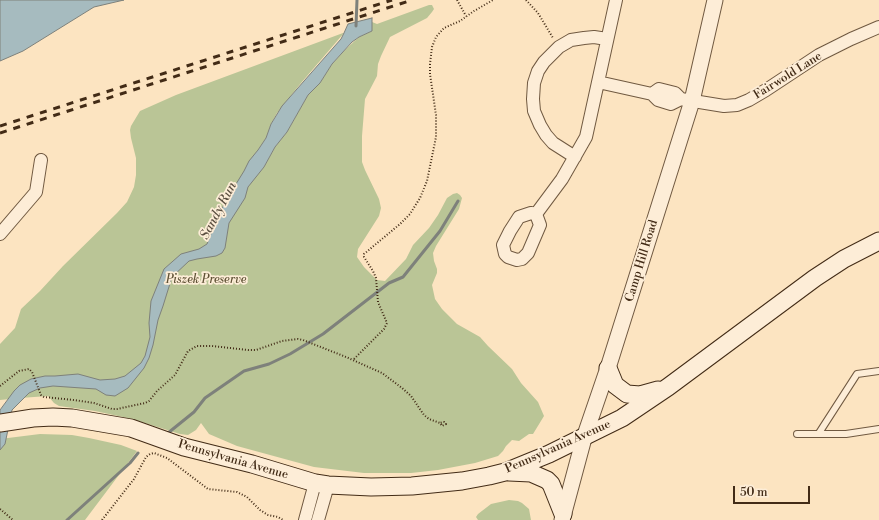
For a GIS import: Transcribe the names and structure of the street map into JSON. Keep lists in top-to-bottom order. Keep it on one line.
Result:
{"streets":{"main road":["Pennsylvania Avenue"],"street":["Fairwold Lane","Camp Hill Road"]},"crossings":[["Fairwold Lane","Camp Hill Road"],["Camp Hill Road","Pennsylvania Avenue"]],"water":["Sandy Run"],"parks":["Piszek Preserve"],"scale_bar":"50 m"}
